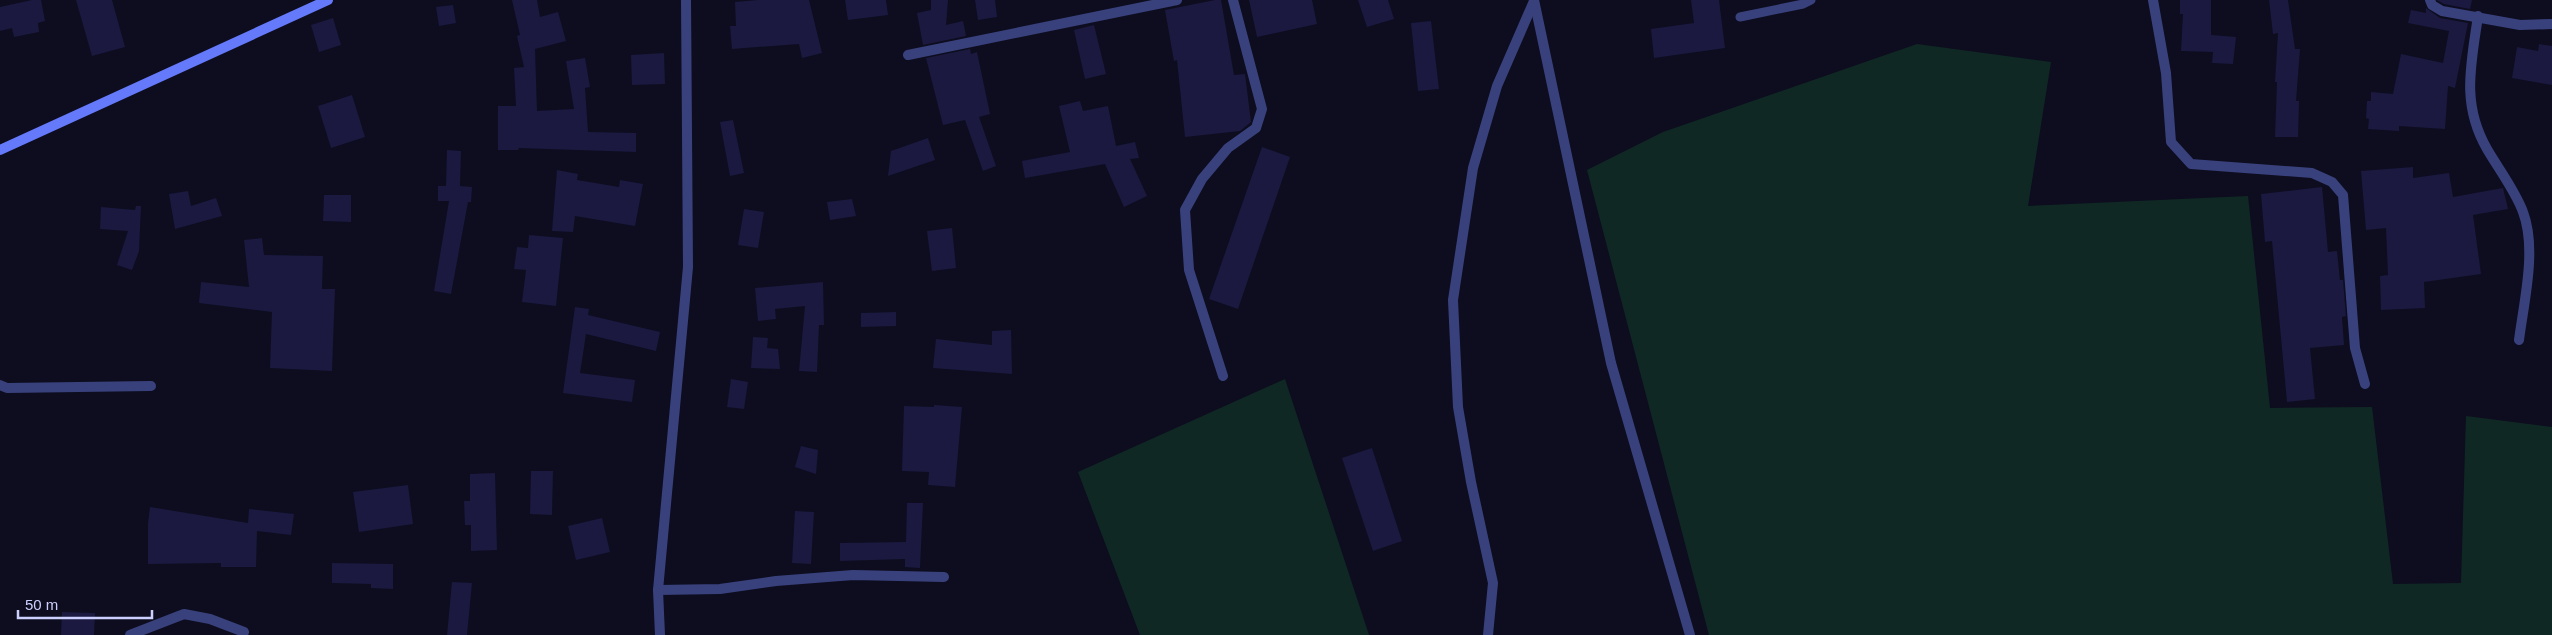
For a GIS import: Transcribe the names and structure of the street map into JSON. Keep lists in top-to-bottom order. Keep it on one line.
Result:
{"scale_bar":"50 m"}
